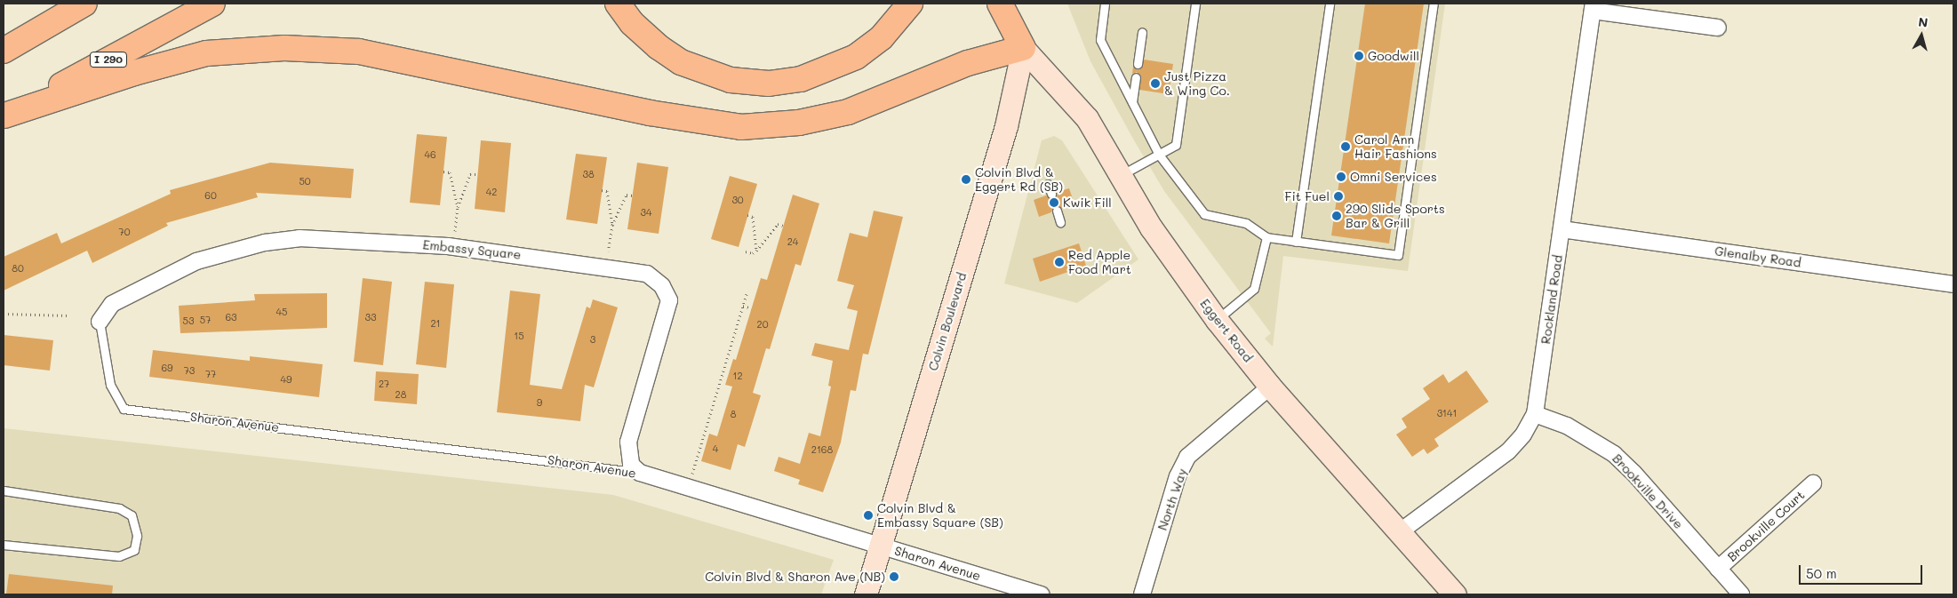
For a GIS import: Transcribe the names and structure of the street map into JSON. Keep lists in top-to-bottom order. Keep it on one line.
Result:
{"streets":{"main road":["I 290"],"street":["Embassy Square","Glenalby Road","Rockland Road","Colvin Boulevard","Eggert Road","Sharon Avenue","Brookville Drive","North Way","Brookville Court"]},"crossings":[["Embassy Square","Sharon Avenue"],["Glenalby Road","Rockland Road"],["Rockland Road","Eggert Road"],["Rockland Road","Brookville Drive"],["Colvin Boulevard","Eggert Road"],["Colvin Boulevard","Sharon Avenue"],["Eggert Road","North Way"],["Brookville Drive","Brookville Court"]],"places":["Goodwill","Just Pizza & Wing Co.","Carol Ann Hair Fashions","Omni Services","Colvin Blvd & Eggert Rd (SB)","Fit Fuel","Kwik Fill","290 Slide Sports Bar & Grill","Red Apple Food Mart","Colvin Blvd & Embassy Square (SB)","Colvin Blvd & Sharon Ave (NB)"],"house_numbers":["46","38","50","42","60","30","34","70","24","80","45","63","33","57","53","21","20","15","3","69","73","77","12","49","27","28","9","3141","8","4","2168"],"scale_bar":"50 m","north":"top"}
